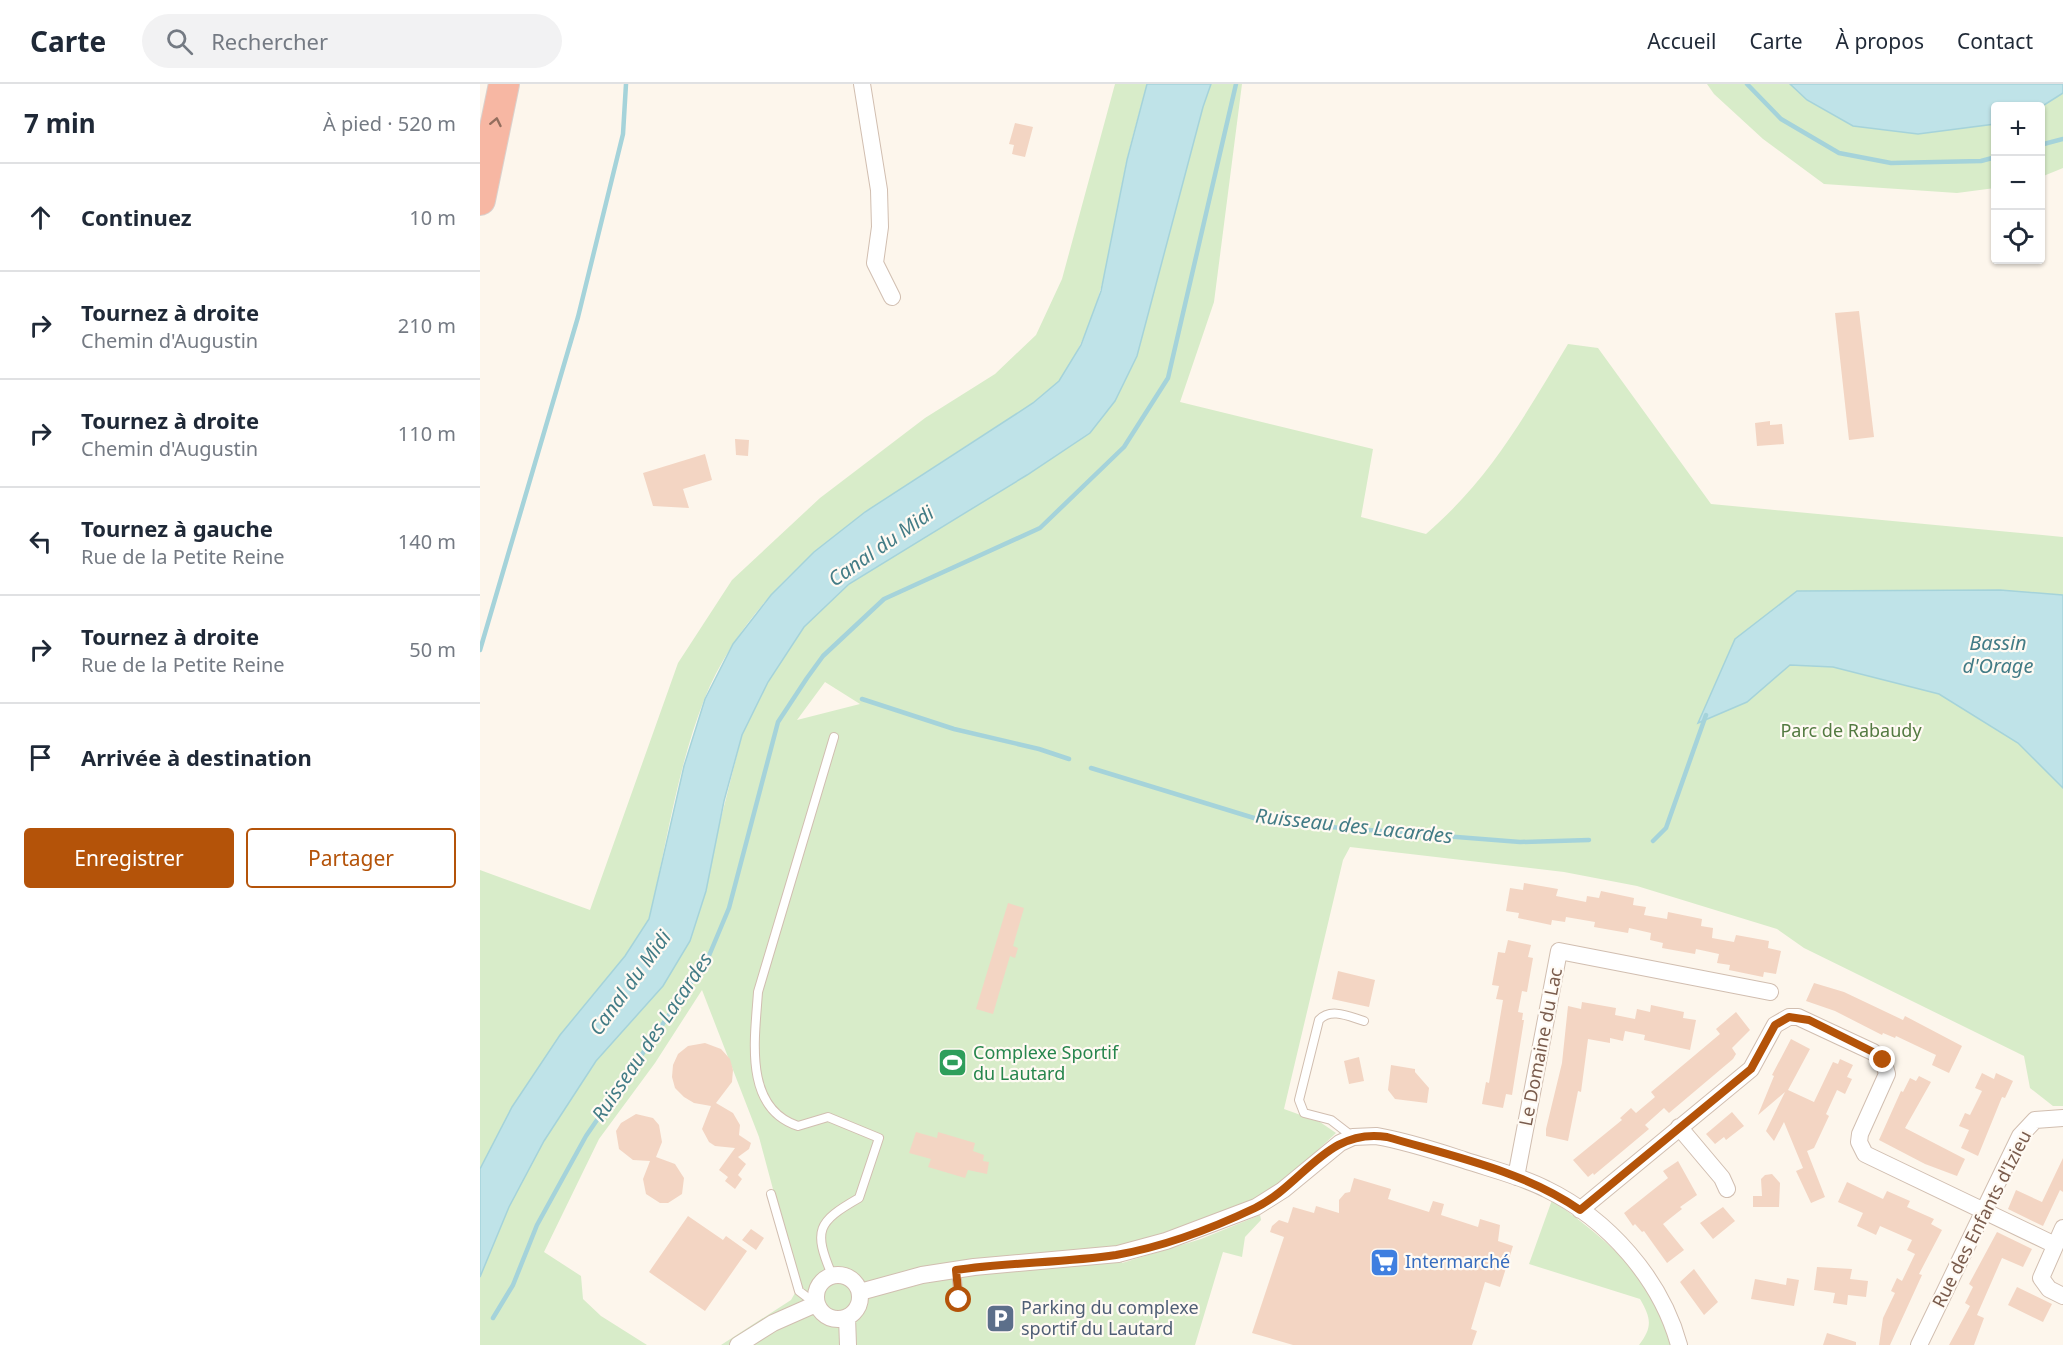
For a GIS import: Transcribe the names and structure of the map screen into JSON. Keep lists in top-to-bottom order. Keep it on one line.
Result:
{"streets":{"street":["Le Domaine du Lac","Rue des Enfants d'Izieu"]},"water":["Canal du Midi","Bassin d'Orage","Ruisseau des Lacardes"],"parks":["Parc de Rabaudy"],"places":{"sports":["Complexe Sportif du Lautard"],"supermarket":["Intermarché"],"parking":["Parking du complexe sportif du Lautard"]},"page":{"header":"Carte","search":"Rechercher","nav":["Accueil","Carte","À propos","Contact"],"heading":["7 min","À pied · 520 m"],"map_buttons":["+","−"],"list":[["Continuez","10 m"],["Tournez à droite","Chemin d'Augustin","210 m"],["Tournez à droite","Chemin d'Augustin","110 m"],["Tournez à gauche","Rue de la Petite Reine","140 m"],["Tournez à droite","Rue de la Petite Reine","50 m"],"Arrivée à destination"],"buttons":["Enregistrer","Partager"]}}
